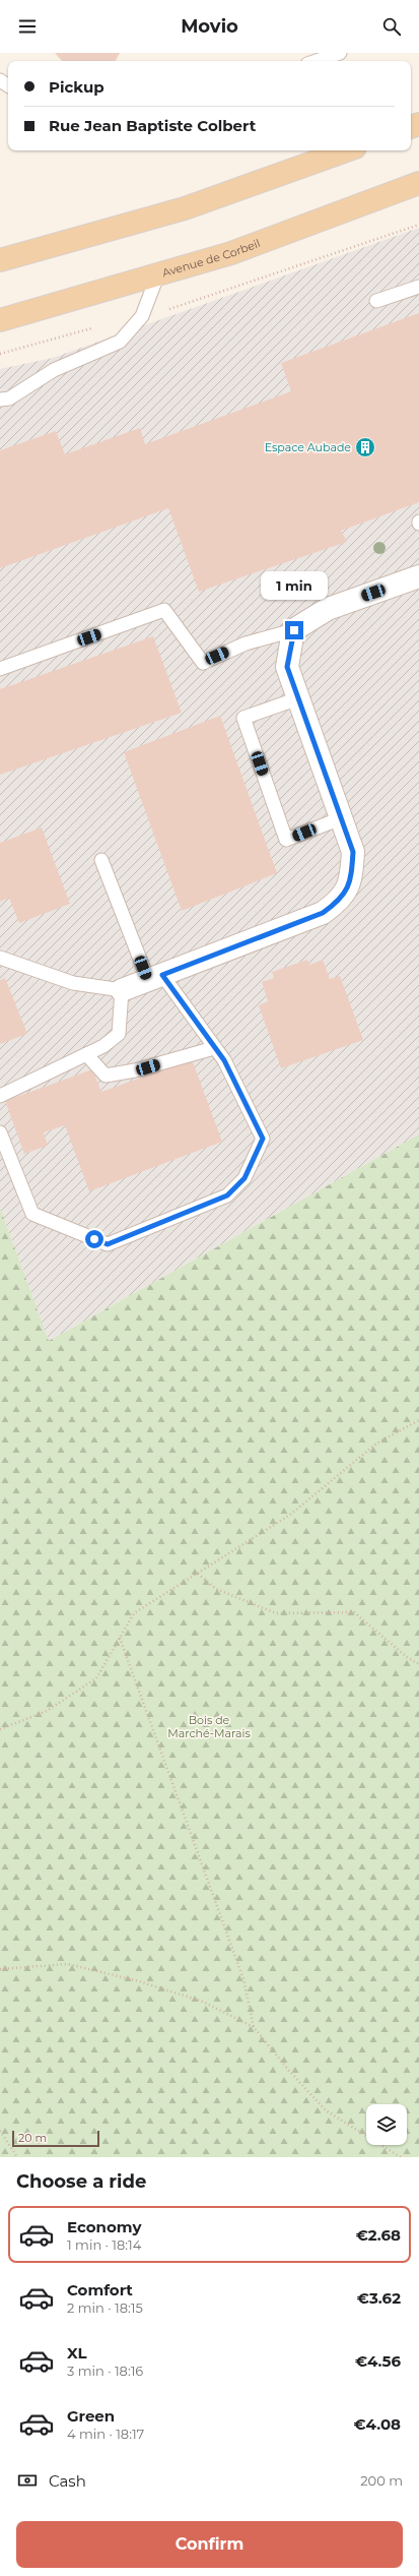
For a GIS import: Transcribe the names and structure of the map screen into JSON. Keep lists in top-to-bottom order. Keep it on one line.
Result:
{"streets":{"main road":["Avenue de Corbeil"]},"parks":["Bois de Marché-Marais"],"places":{"building":["Espace Aubade"]},"scale_bar":"20 m","page":{"header":"Movio","banner":["Pickup","Rue Jean Baptiste Colbert"],"bubble":"1 min","scale":"20 m","heading":"Choose a ride","list":[{"name":"Economy","note":"1 min · 18:14","value":"€2.68"},{"name":"Comfort","note":"2 min · 18:15","value":"€3.62"},{"name":"XL","note":"3 min · 18:16","value":"€4.56"},{"name":"Green","note":"4 min · 18:17","value":"€4.08"}],"pay":["Cash","200 m"],"buttons":"Confirm"}}
